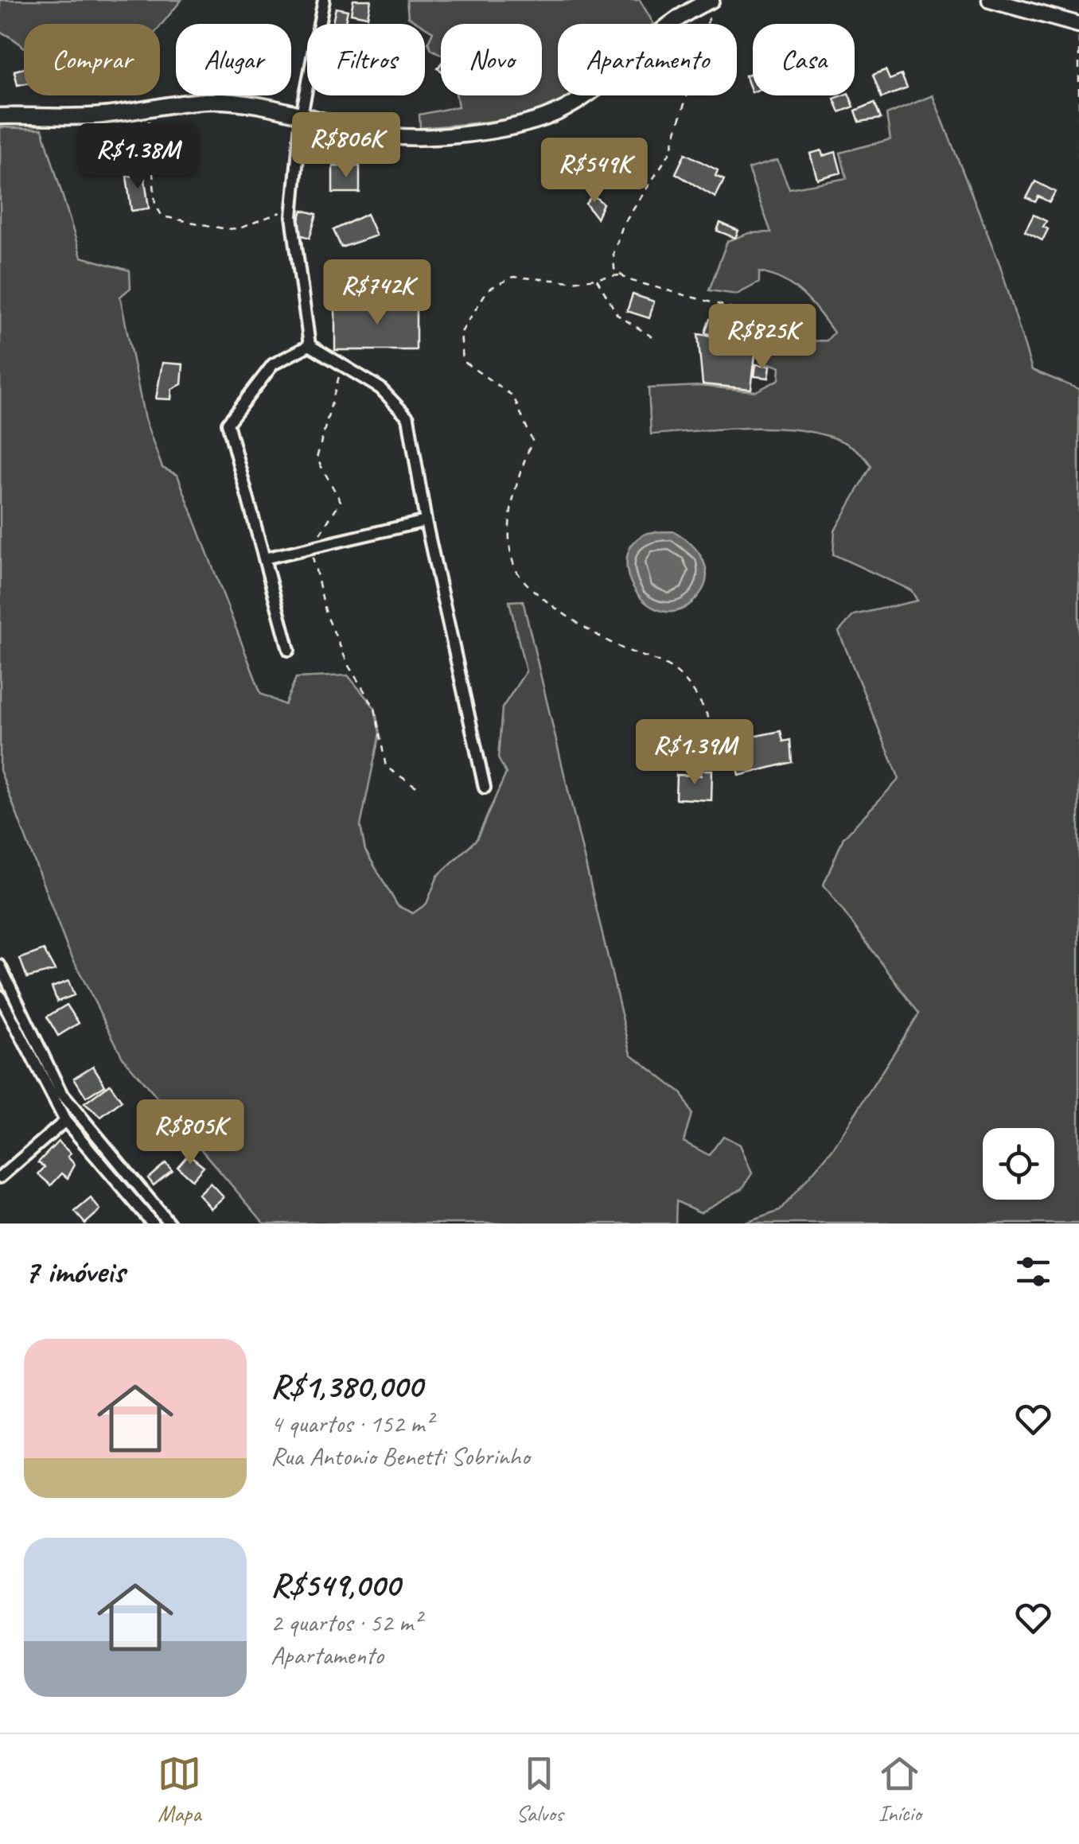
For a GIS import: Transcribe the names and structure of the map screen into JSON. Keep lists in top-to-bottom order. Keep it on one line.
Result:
{"page":{"chip":["Comprar","Alugar","Filtros","Novo","Apartamento","Casa"],"price":["R$806K","R$1.38M","R$549K","R$742K","R$825K","R$1.39M","R$805K"],"heading":"7 imóveis","list":[{"name":"R$1,380,000","note":"4 quartos · 152 m² · Rua Antonio Benetti Sobrinho"},{"name":"R$549,000","note":"2 quartos · 52 m² · Apartamento"}],"tabs":["Mapa","Salvos","Início"]}}
